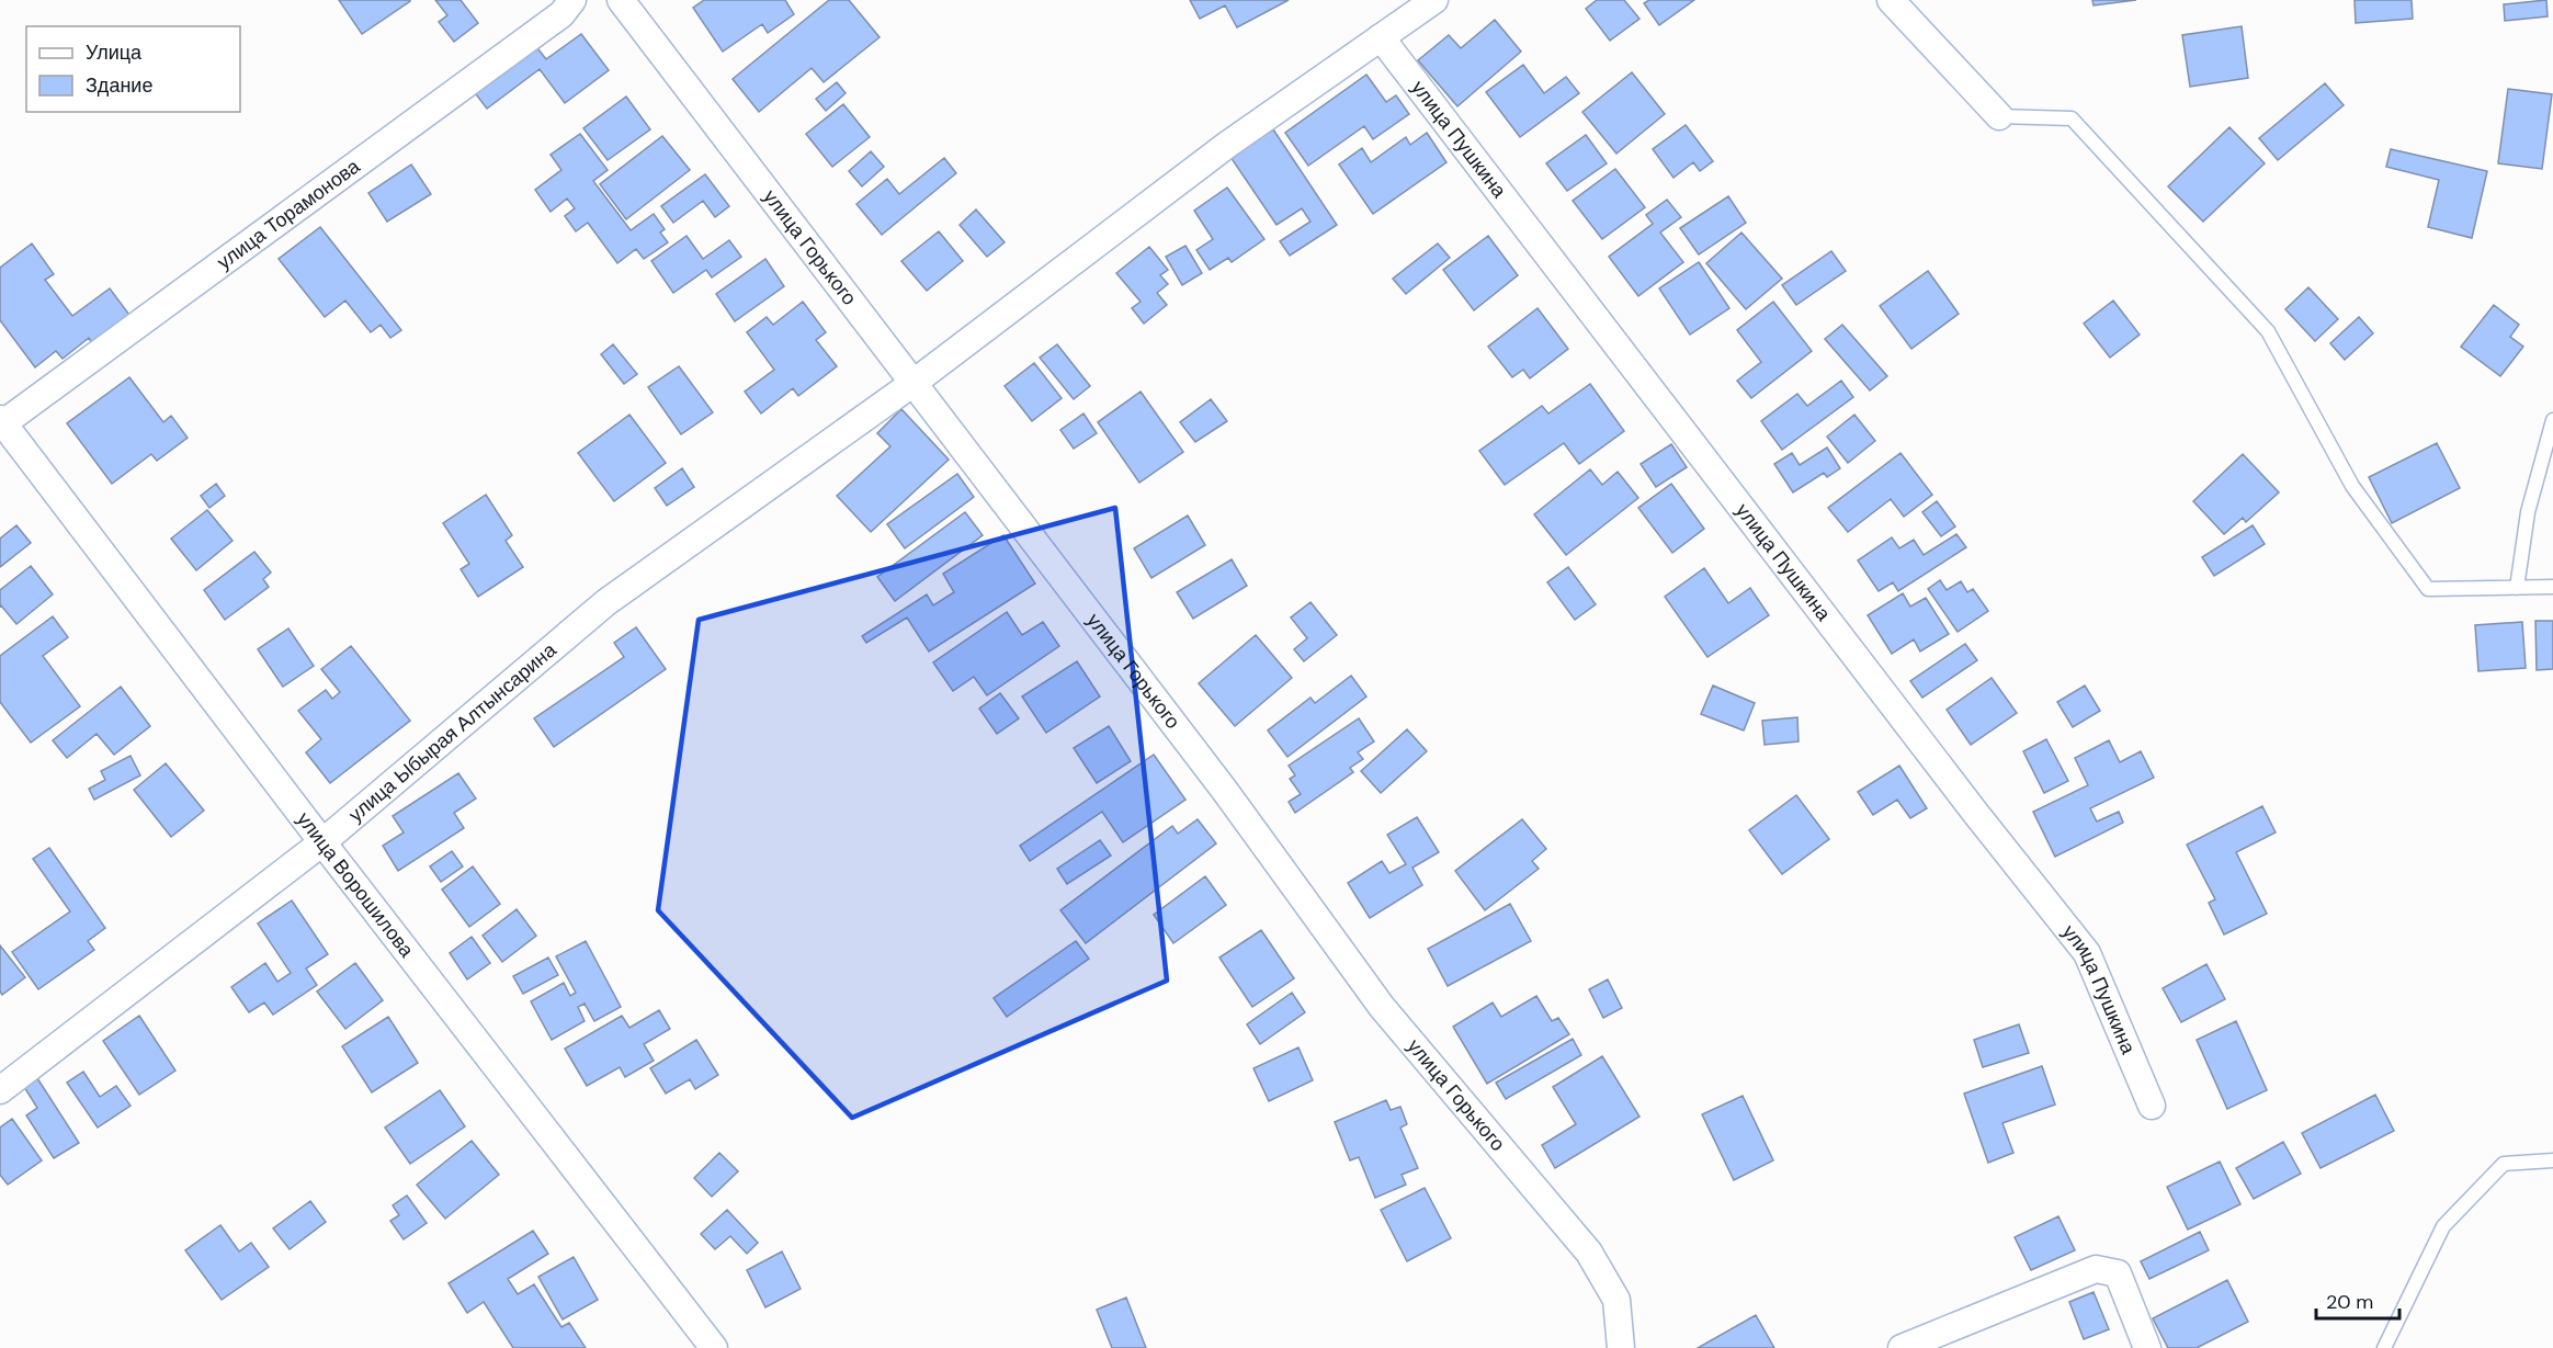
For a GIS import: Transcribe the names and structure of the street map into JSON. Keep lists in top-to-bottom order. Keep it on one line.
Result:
{"streets":{"street":["улица Пушкина","улица Торамонова","улица Горького","улица Ыбырая Алтынсарина","улица Ворошилова"]},"crossings":[["улица Пушкина","улица Ыбырая Алтынсарина"],["улица Торамонова","улица Ворошилова"],["улица Горького","улица Ыбырая Алтынсарина"],["улица Ыбырая Алтынсарина","улица Ворошилова"]],"legend":["Улица","Здание"],"scale_bar":"20 m"}
